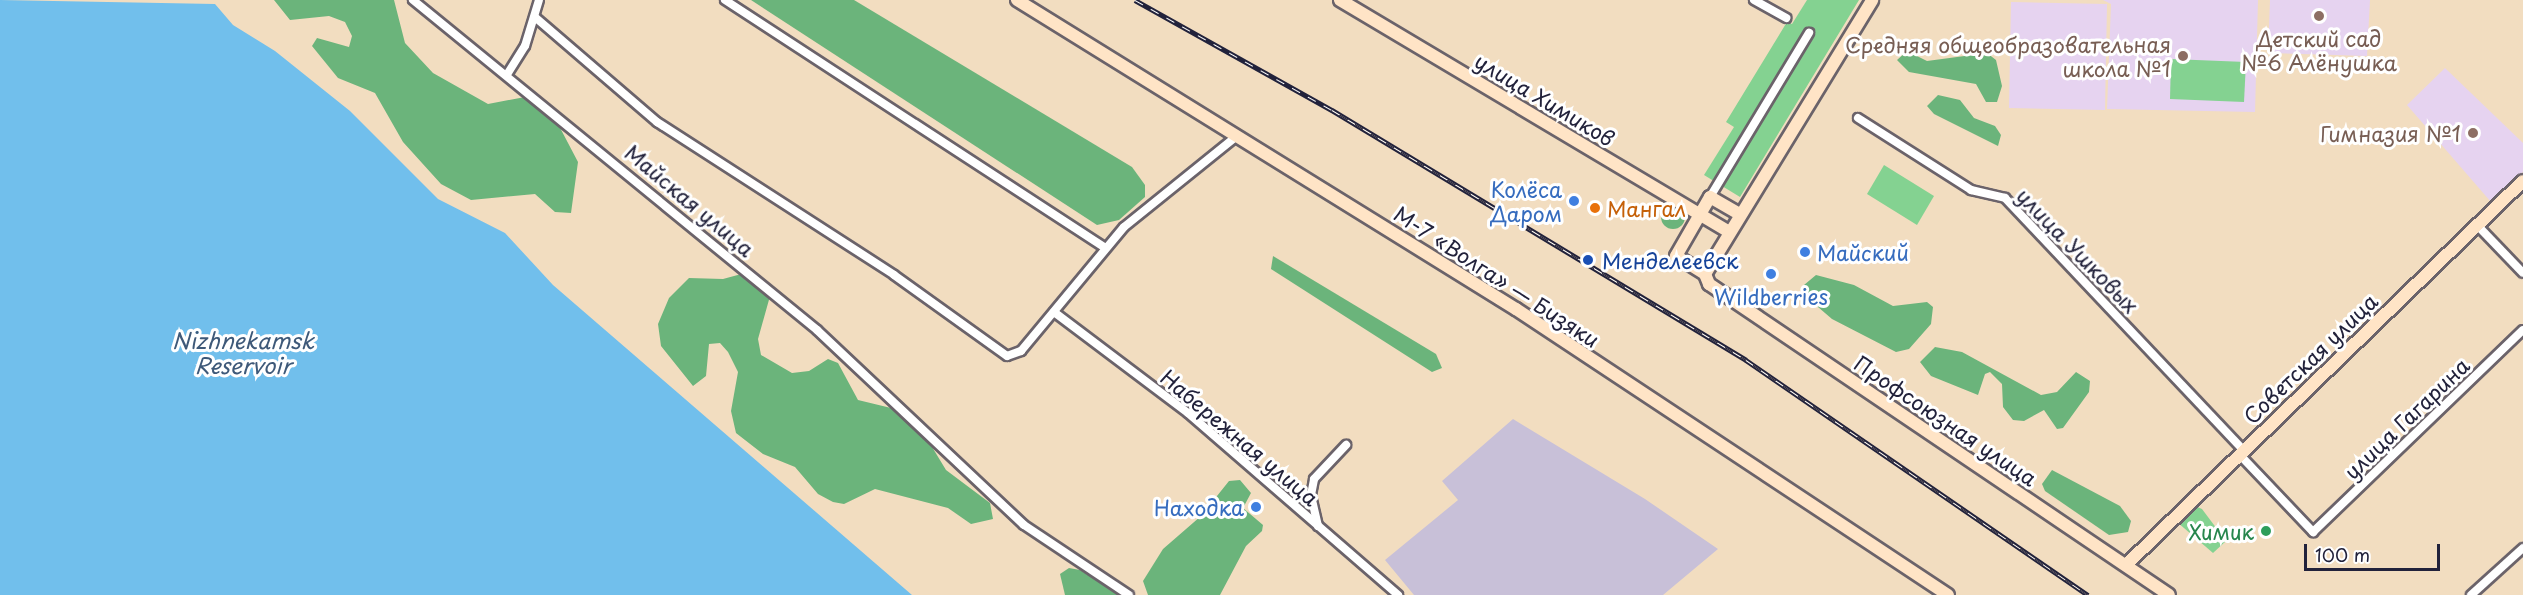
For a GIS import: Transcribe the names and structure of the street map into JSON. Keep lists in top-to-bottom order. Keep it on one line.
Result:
{"streets":{"main road":["улица Химиков","М-7 «Волга» — Бизяки","Советская улица","Профсоюзная улица"],"street":["Майская улица","улица Ушковых","улица Гагарина","Набережная улица"]},"crossings":[["улица Химиков","Профсоюзная улица"],["улица Ушковых","Советская улица"],["улица Ушковых","улица Гагарина"],["Советская улица","Профсоюзная улица"]],"water":["Nizhnekamsk Reservoir"],"places":["Детский сад №6 Алёнушка","Средняя общеобразовательная школа №1","Гимназия №1","Колёса Даром","Мангал","Майский","Менделеевск","Wildberries","Находка","Химик"],"scale_bar":"100 m"}
